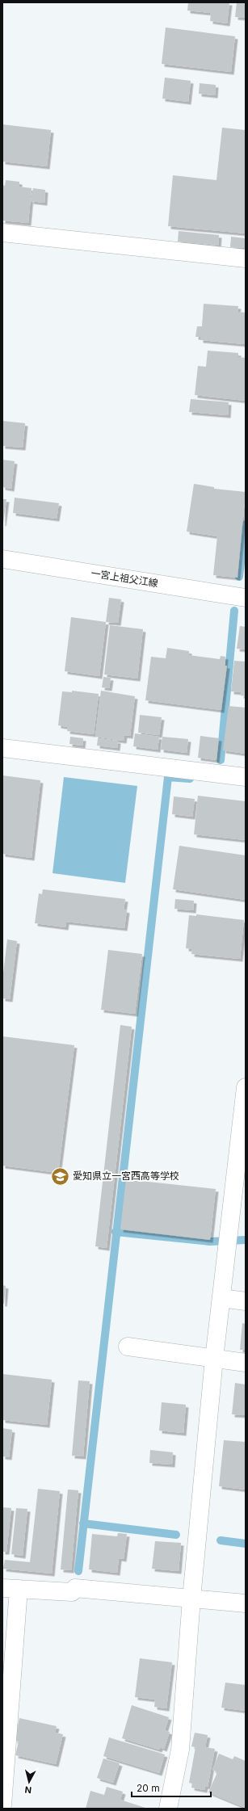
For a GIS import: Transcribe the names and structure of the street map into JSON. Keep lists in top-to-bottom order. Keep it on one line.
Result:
{"streets":{"street":["一宮上祖父江線"]},"places":{"school or university":["愛知県立一宮西高等学校"]},"scale_bar":"20 m","north":"bottom"}
